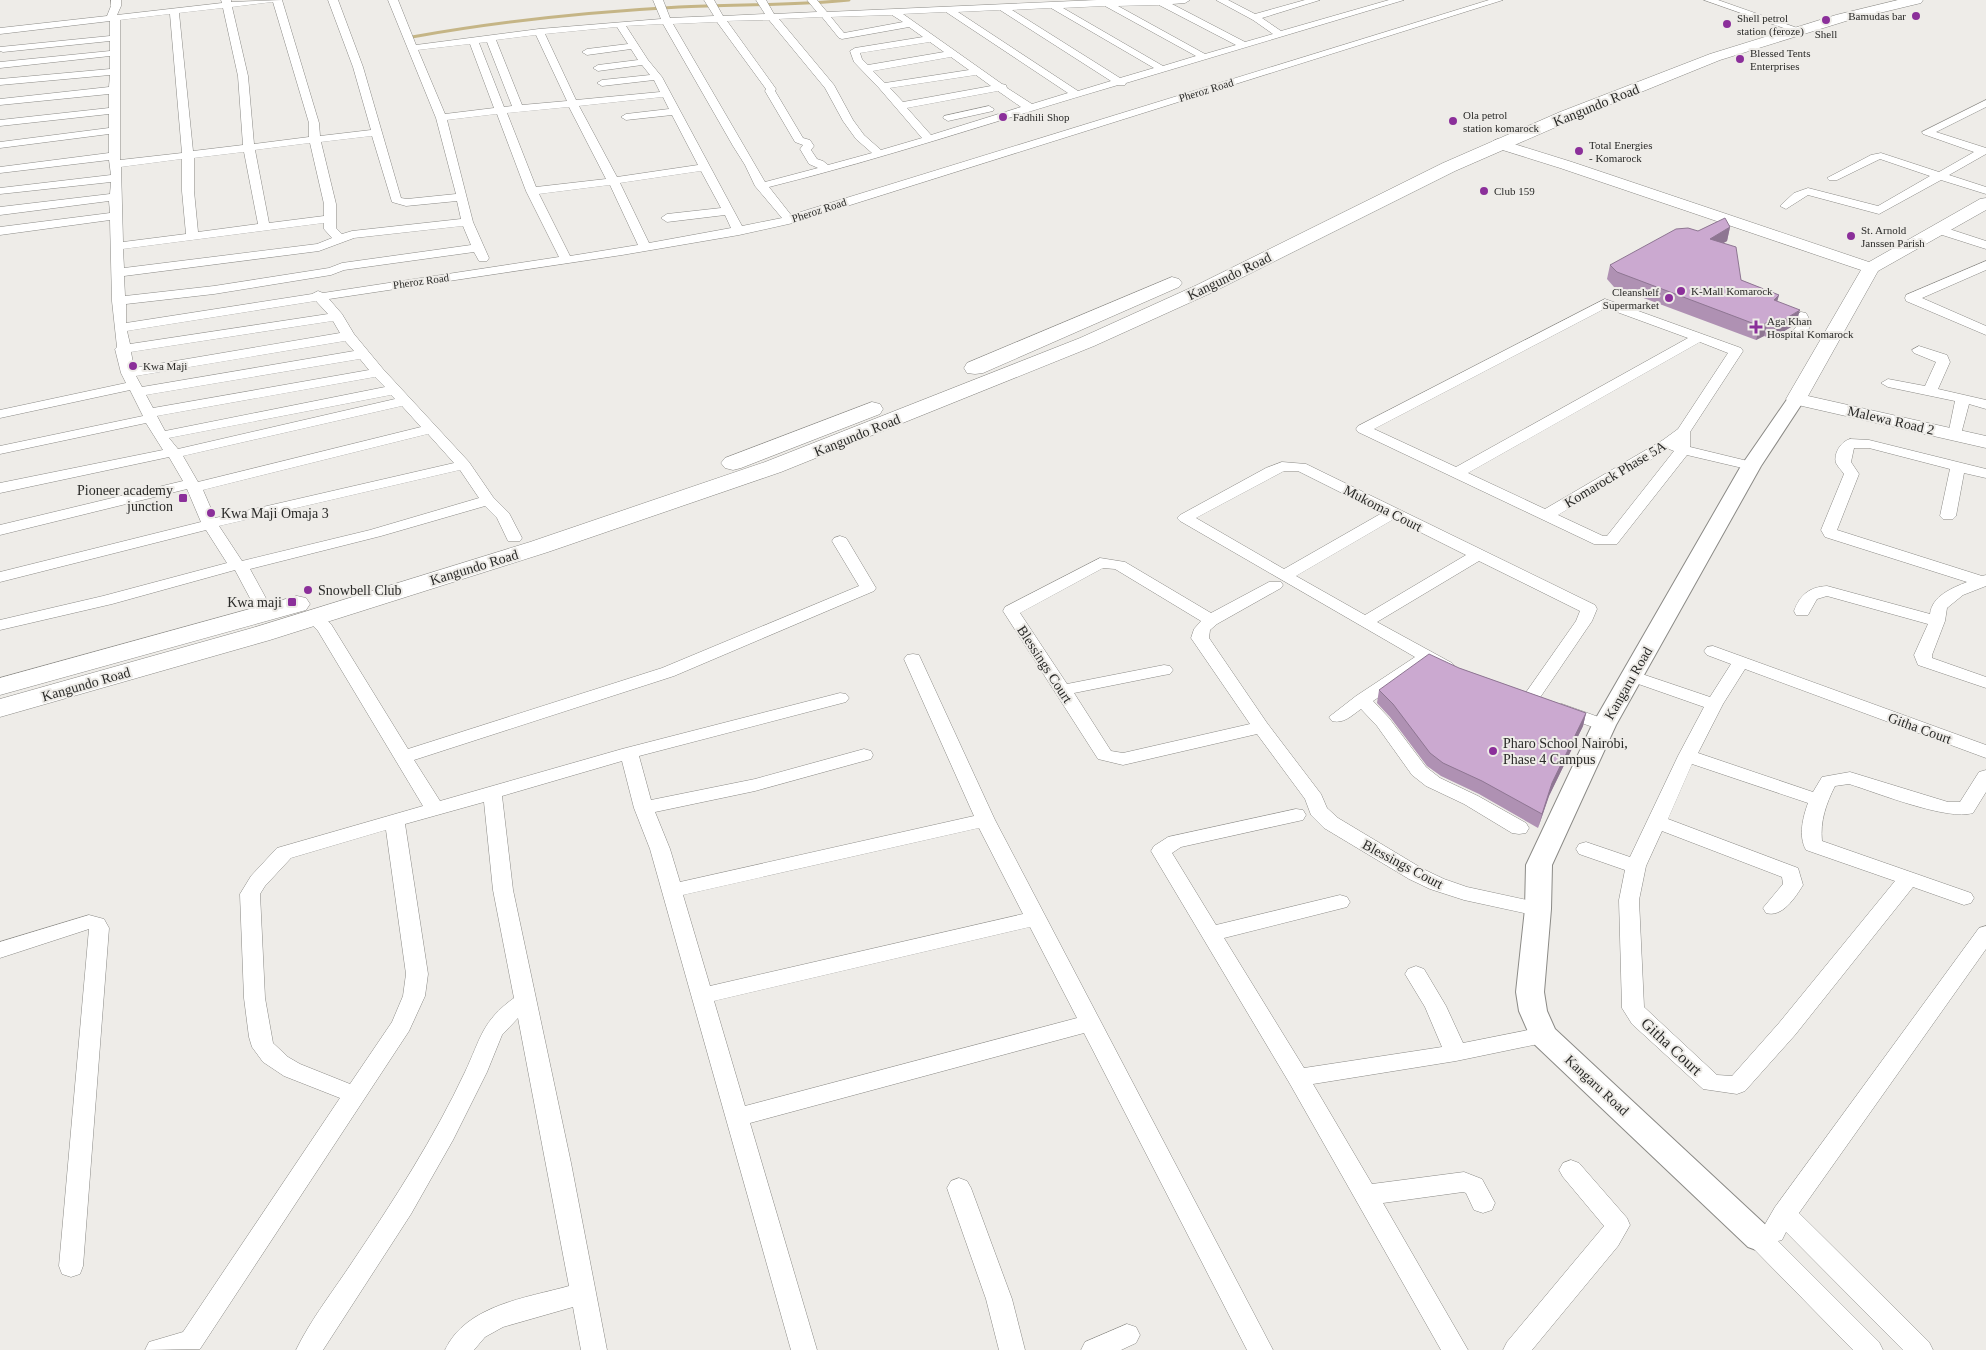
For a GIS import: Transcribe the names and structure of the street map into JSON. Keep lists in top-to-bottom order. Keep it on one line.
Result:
{"streets":{"highway":["Kangundo Road"],"main road":["Malewa Road 2","Kangaru Road"],"street":["Pheroz Road","Komarock Phase 5A","Mukoma Court","Blessings Court","Githa Court"]},"crossings":[["Malewa Road 2","Kangaru Road"],["Blessings Court","Kangaru Road"]],"places":{"other":["Bamudas bar","Shell","Shell petrol station (feroze)","Blessed Tents Enterprises","Fadhili Shop","Ola petrol station komarock","Total Energies - Komarock","Club 159","St. Arnold Janssen Parish","K-Mall Komarock","Cleanshelf Supermarket","Kwa Maji","Kwa Maji Omaja 3","Snowbell Club","Pharo School Nairobi, Phase 4 Campus"],"health":["Aga Khan Hospital Komarock"],"transit":["Pioneer academy junction","Kwa maji"]}}
